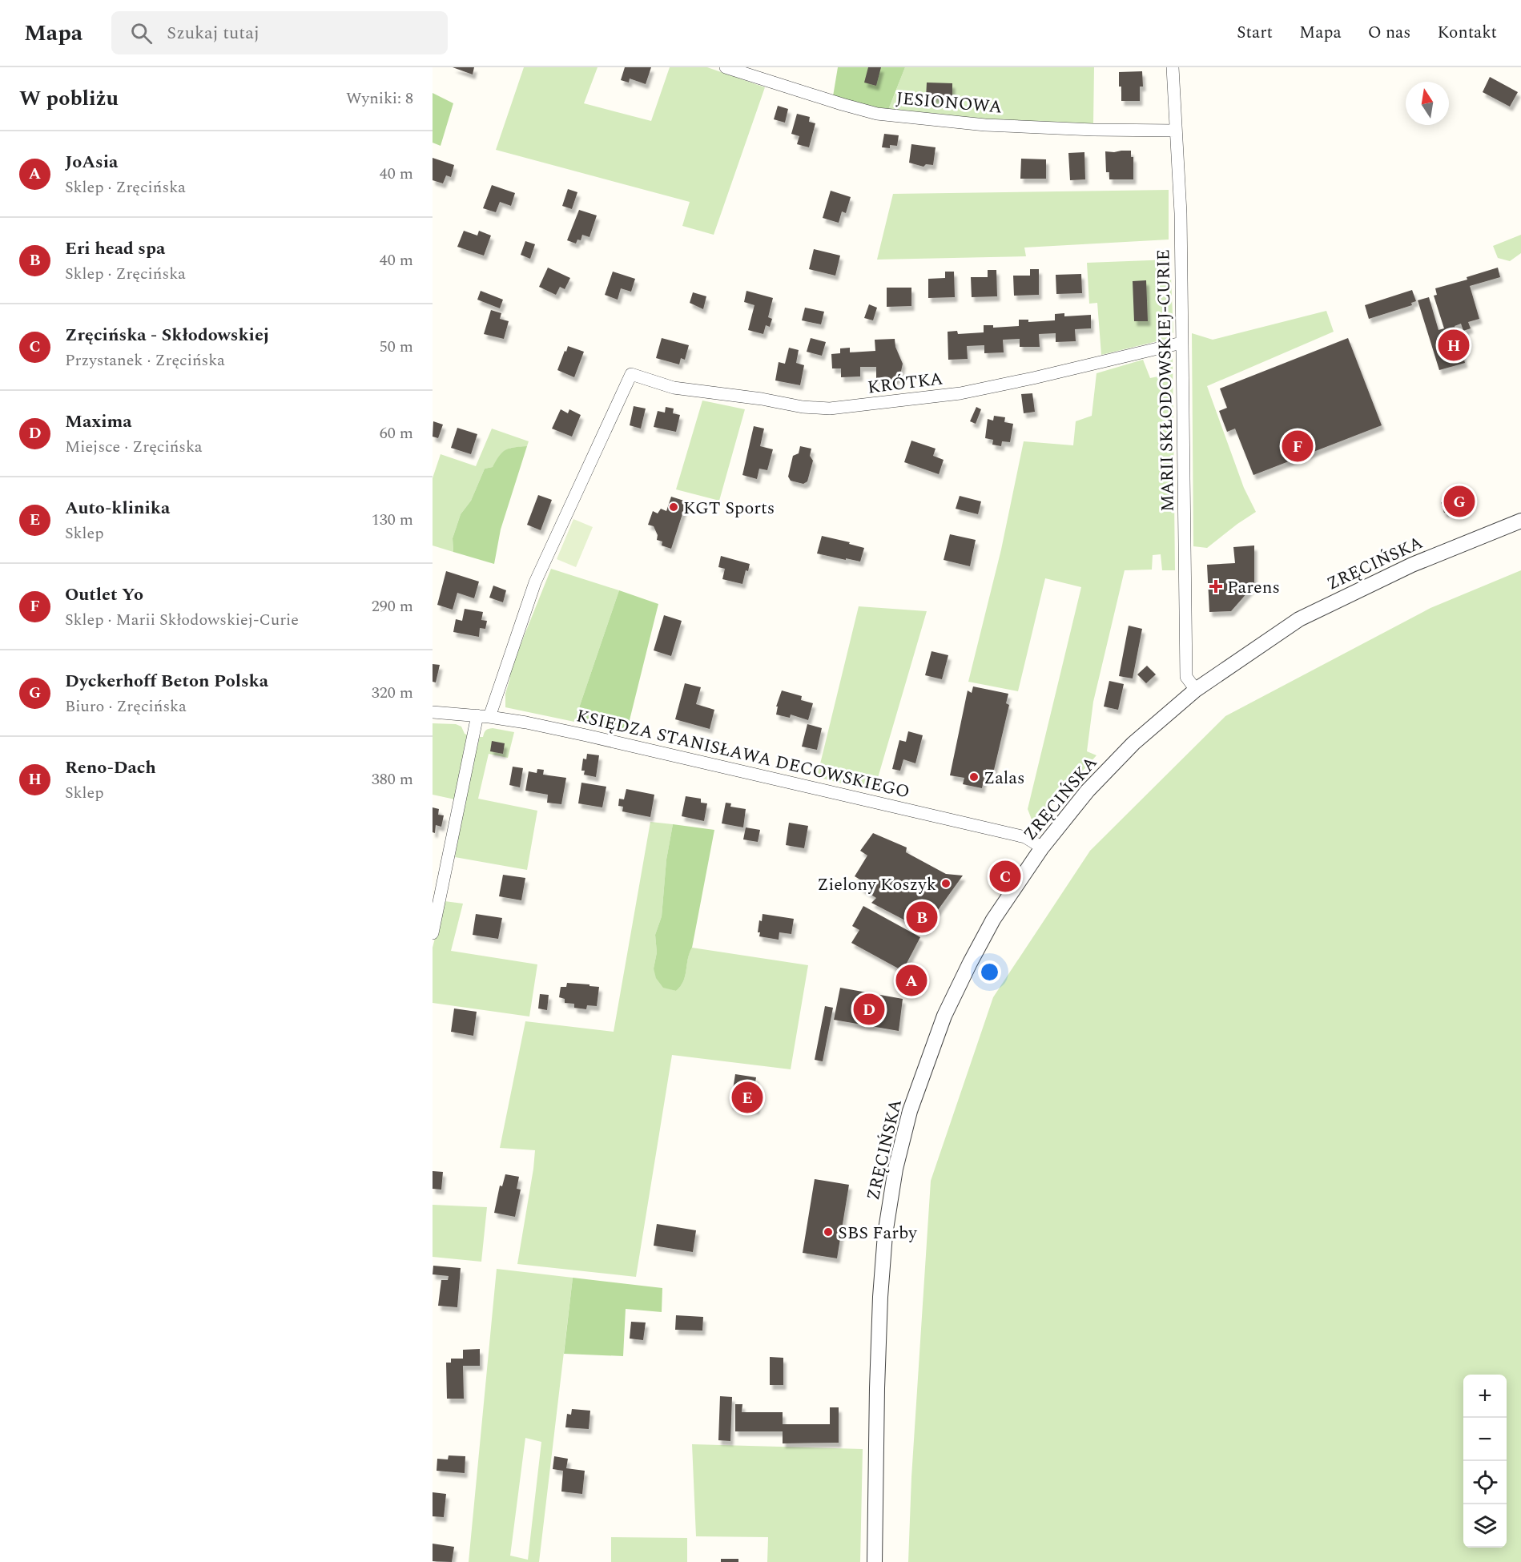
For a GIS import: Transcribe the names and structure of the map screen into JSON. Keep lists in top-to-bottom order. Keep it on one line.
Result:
{"streets":{"street":["JESIONOWA","MARII SKŁODOWSKIEJ-CURIE","KRÓTKA","ZRĘCIŃSKA","KSIĘDZA STANISŁAWA DECOWSKIEGO"]},"crossings":[["JESIONOWA","MARII SKŁODOWSKIEJ-CURIE"],["MARII SKŁODOWSKIEJ-CURIE","KRÓTKA"],["MARII SKŁODOWSKIEJ-CURIE","ZRĘCIŃSKA"],["KRÓTKA","KSIĘDZA STANISŁAWA DECOWSKIEGO"],["ZRĘCIŃSKA","KSIĘDZA STANISŁAWA DECOWSKIEGO"]],"places":{"other":["KGT Sports","Zalas","Zielony Koszyk","SBS Farby"],"health":["Parens"]},"north":"top","page":{"header":"Mapa","search":"Szukaj tutaj","nav":["Start","Mapa","O nas","Kontakt"],"heading":["W pobliżu","Wyniki: 8"],"list":[{"mark":"A","name":"JoAsia","note":"Sklep · Zręcińska","value":"40 m"},{"mark":"B","name":"Eri head spa","note":"Sklep · Zręcińska","value":"40 m"},{"mark":"C","name":"Zręcińska - Skłodowskiej","note":"Przystanek · Zręcińska","value":"50 m"},{"mark":"D","name":"Maxima","note":"Miejsce · Zręcińska","value":"60 m"},{"mark":"E","name":"Auto-klinika","note":"Sklep","value":"130 m"},{"mark":"F","name":"Outlet Yo","note":"Sklep · Marii Skłodowskiej-Curie","value":"290 m"},{"mark":"G","name":"Dyckerhoff Beton Polska","note":"Biuro · Zręcińska","value":"320 m"},{"mark":"H","name":"Reno-Dach","note":"Sklep","value":"380 m"}],"pins":["H","F","G","C","B","A","D","E"],"map_buttons":["+","−"]}}
